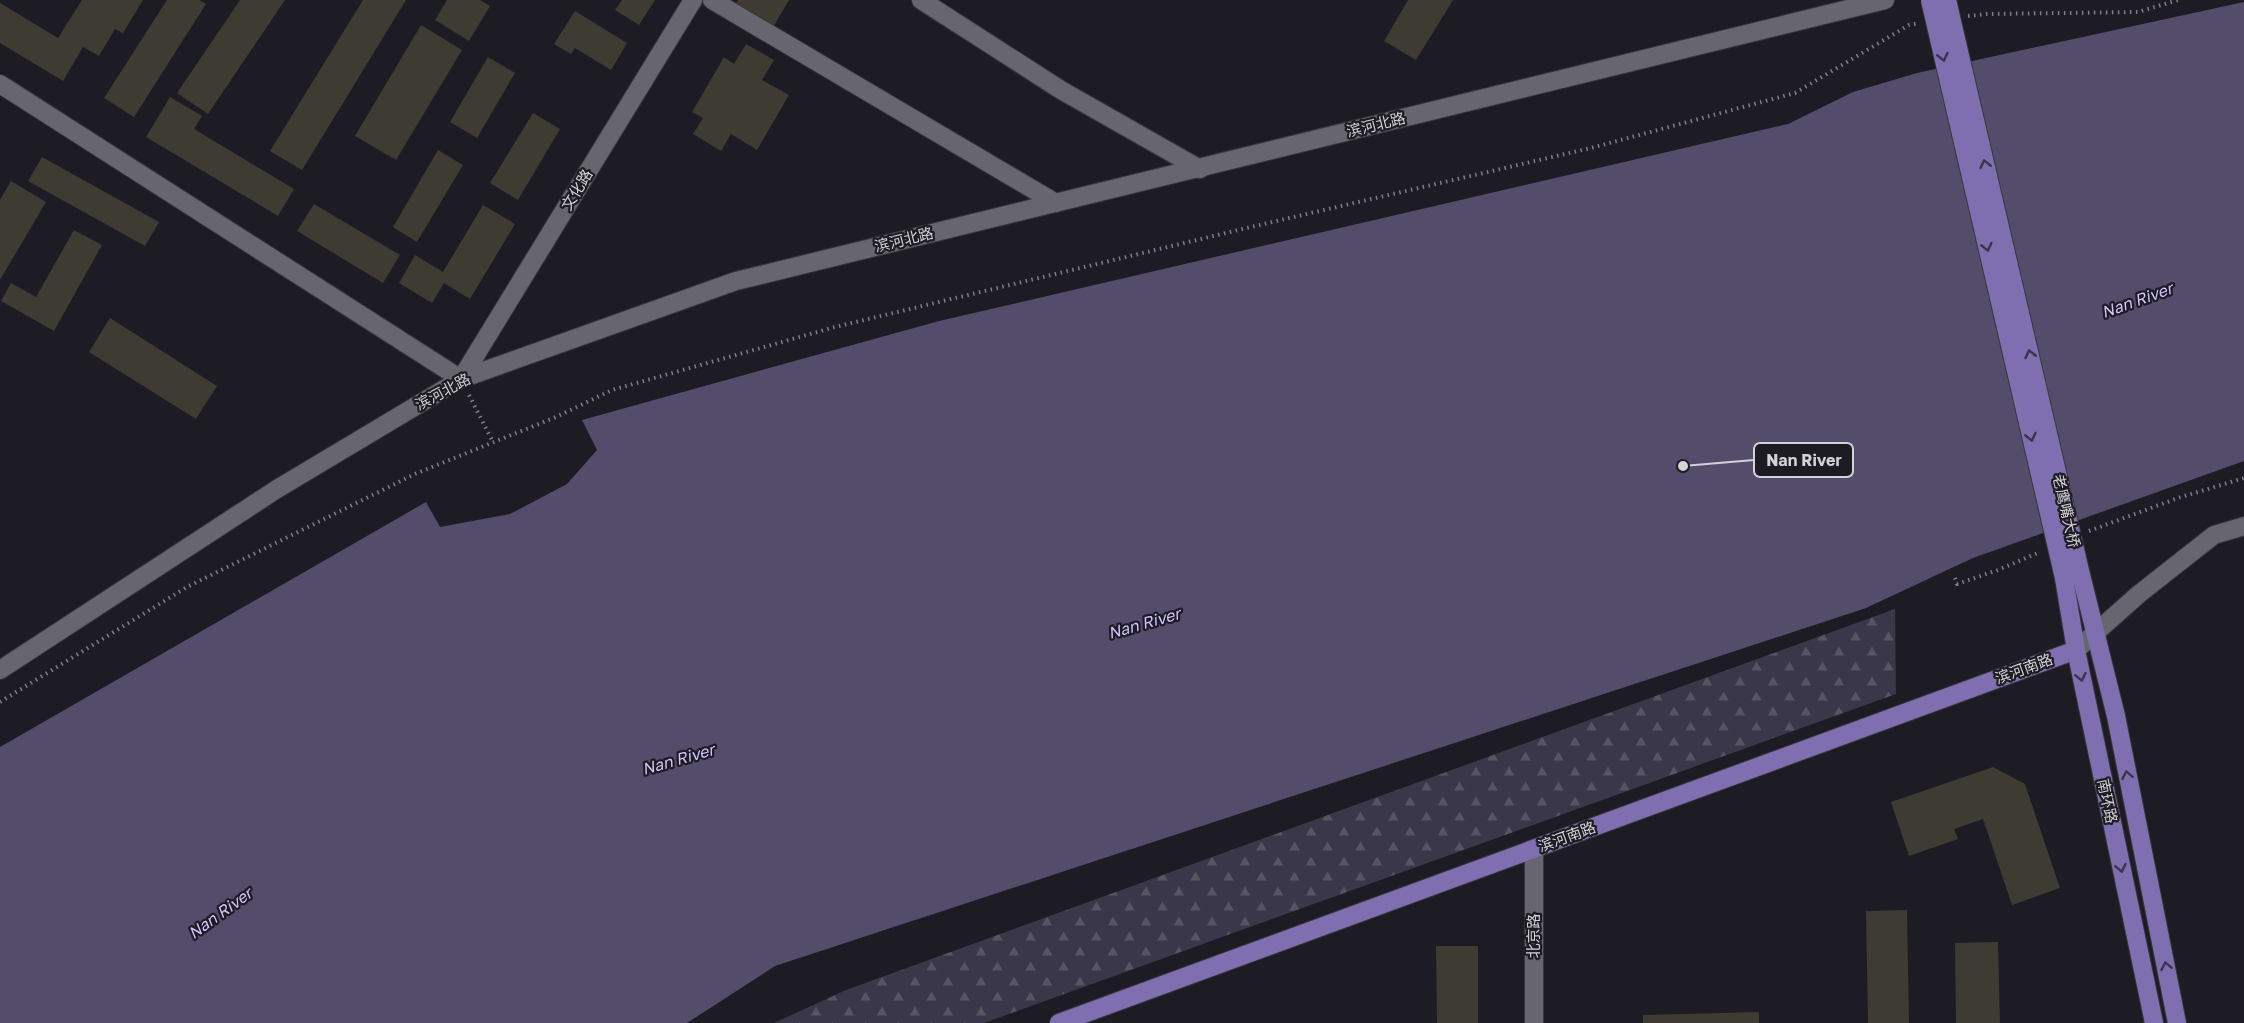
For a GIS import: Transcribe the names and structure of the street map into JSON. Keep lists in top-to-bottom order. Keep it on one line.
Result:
{"streets":{"main road":["老鹰嘴大桥","滨河南路","南环路"],"street":["滨河北路","文化路","北京路"]},"crossings":[["滨河北路","文化路"],["老鹰嘴大桥","南环路"],["滨河南路","南环路"],["滨河南路","北京路"]],"one_way":["南环路"],"water":["Nan River"],"places":["Nan River"]}
